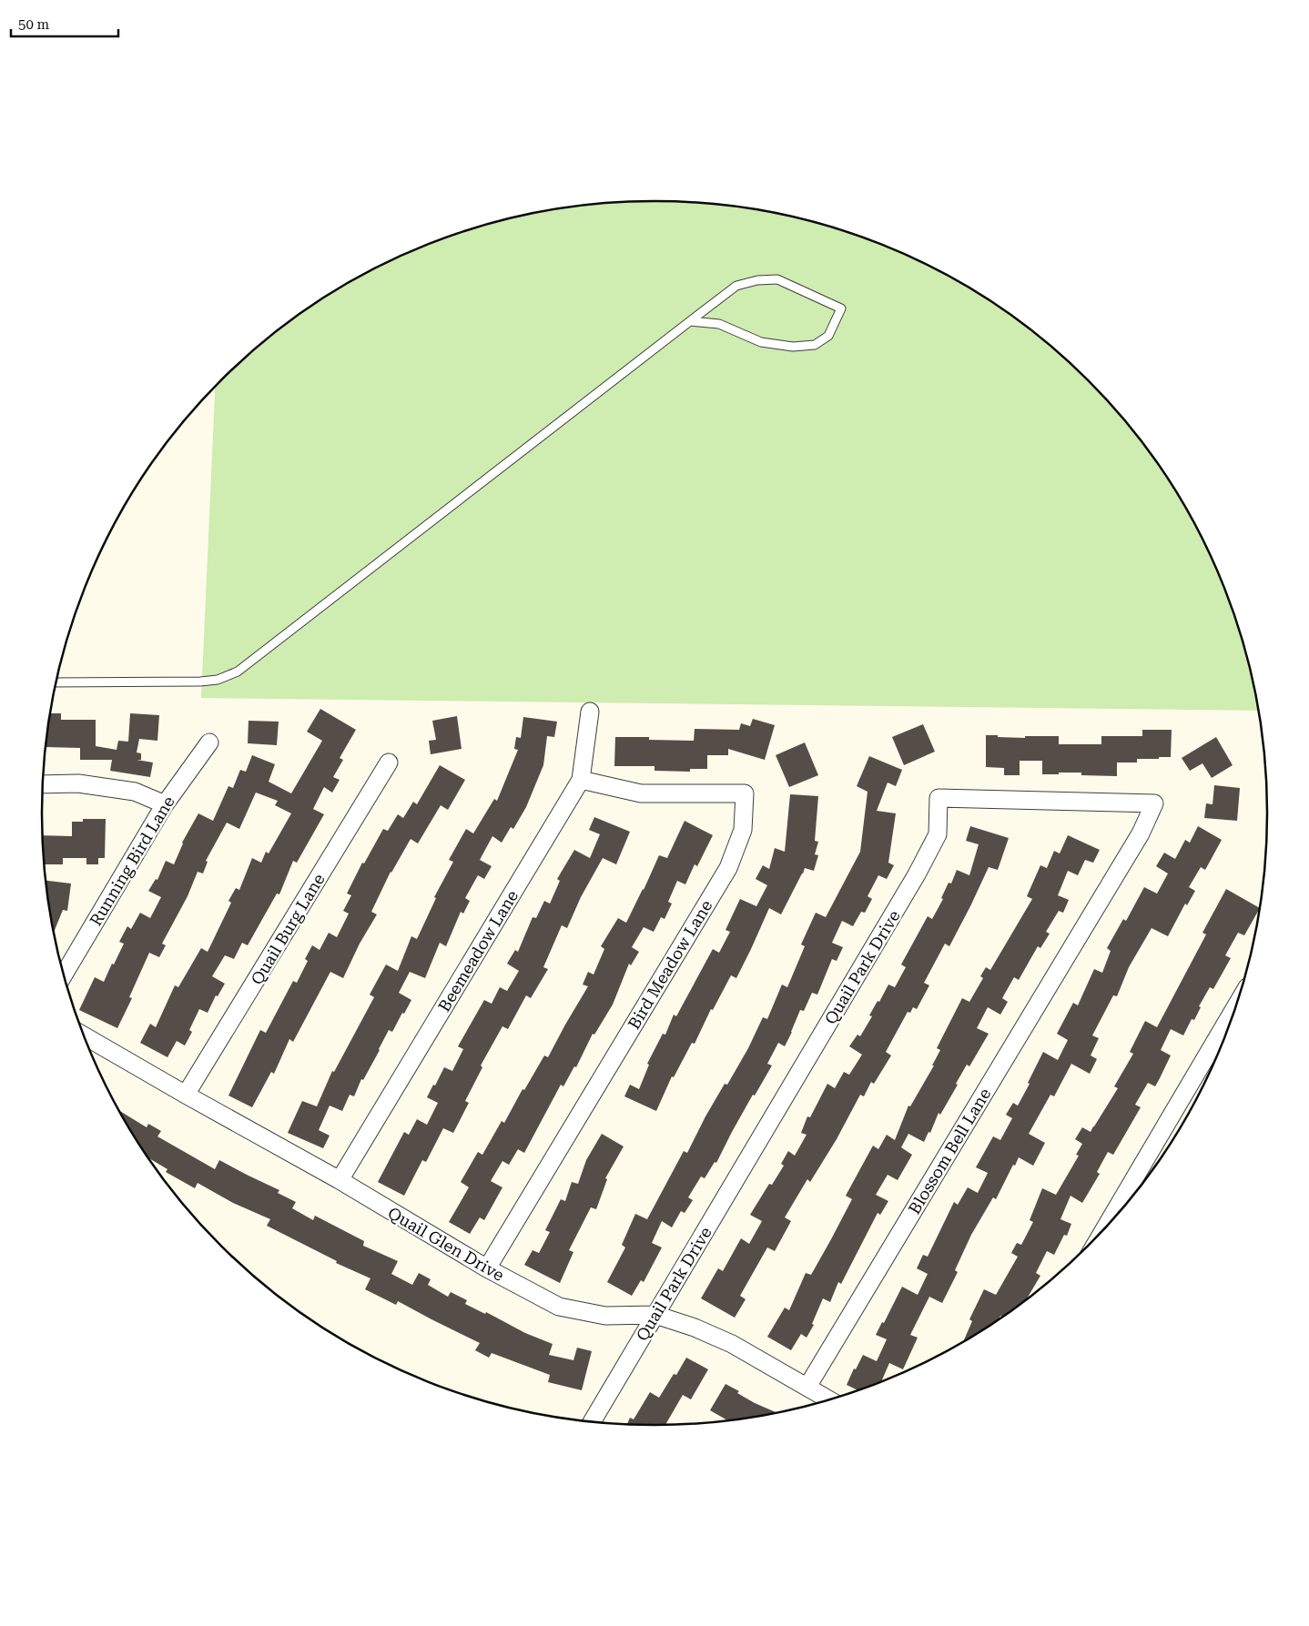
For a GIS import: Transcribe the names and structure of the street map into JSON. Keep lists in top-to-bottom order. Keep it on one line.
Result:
{"streets":{"street":["Running Bird Lane","Quail Burg Lane","Beemeadow Lane","Bird Meadow Lane","Quail Park Drive","Blossom Bell Lane","Quail Glen Drive"]},"crossings":[["Quail Burg Lane","Quail Glen Drive"],["Beemeadow Lane","Bird Meadow Lane"],["Beemeadow Lane","Quail Glen Drive"],["Bird Meadow Lane","Quail Glen Drive"],["Quail Park Drive","Blossom Bell Lane"],["Quail Park Drive","Quail Glen Drive"],["Blossom Bell Lane","Quail Glen Drive"]],"scale_bar":"50 m"}
